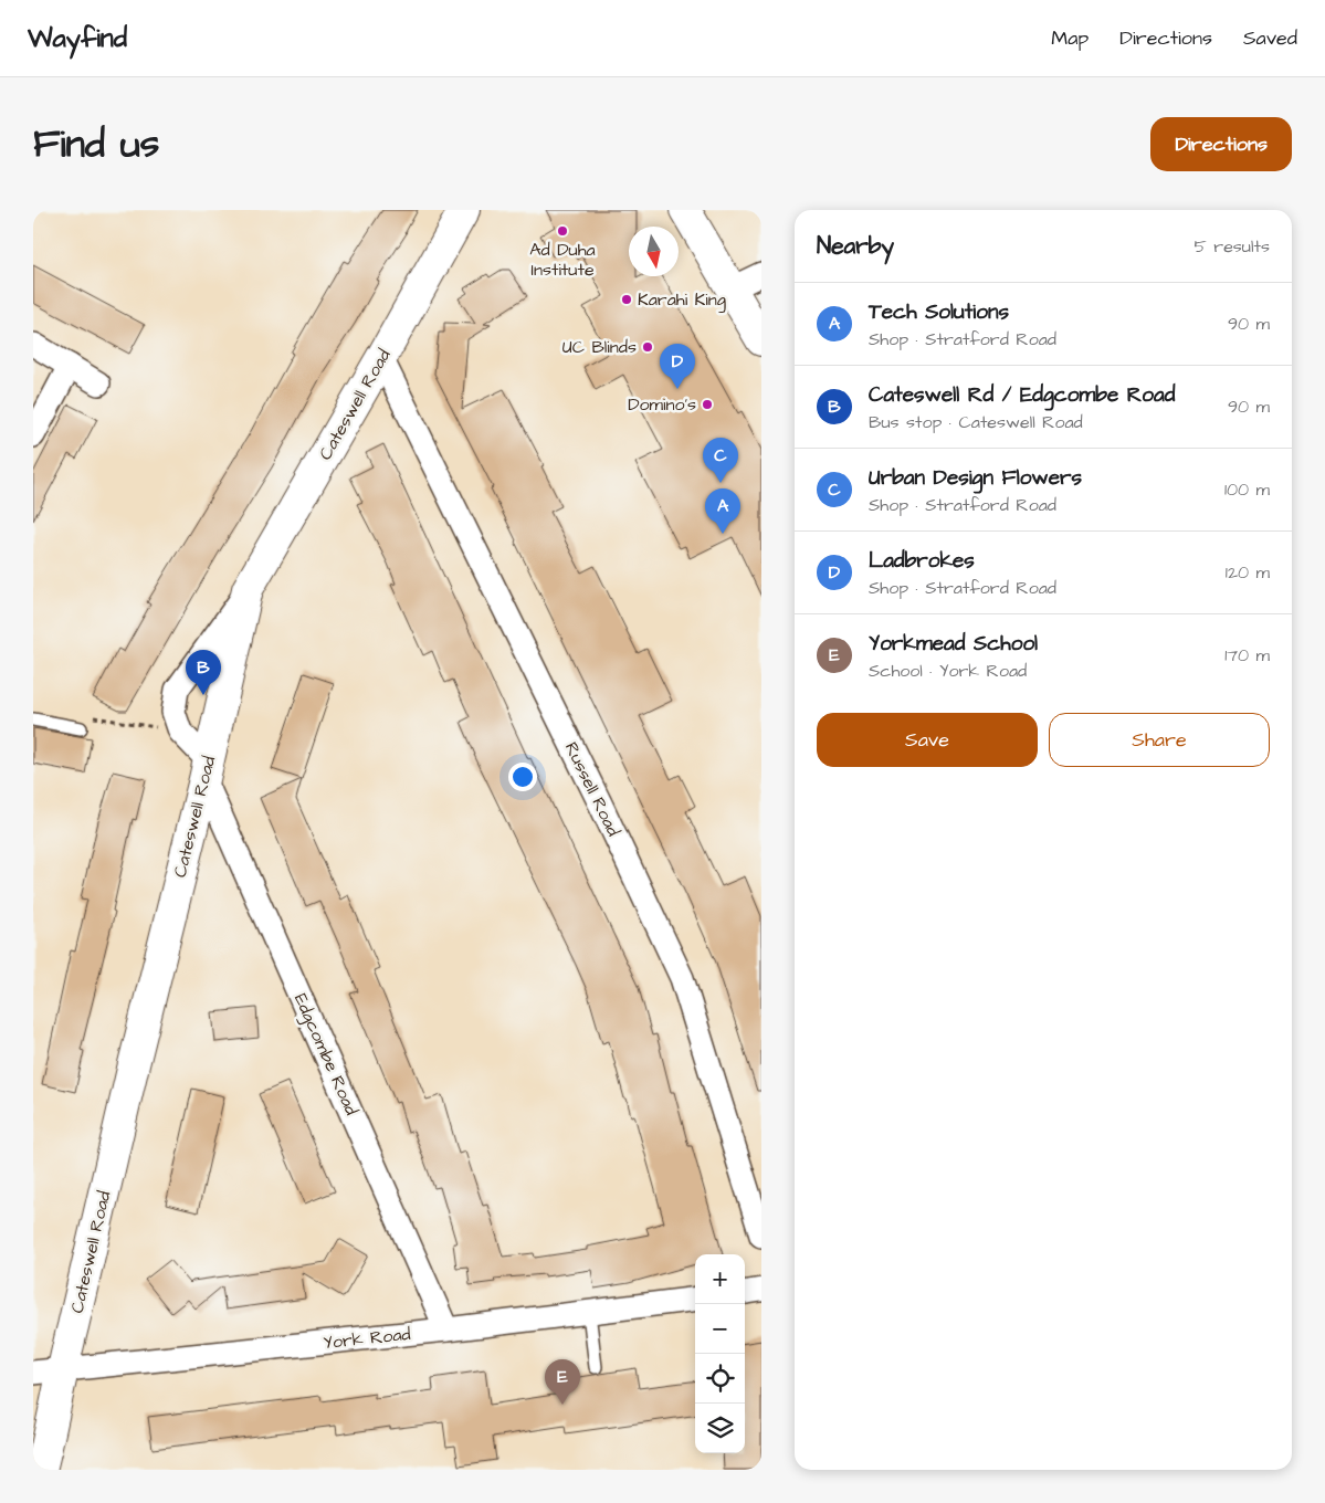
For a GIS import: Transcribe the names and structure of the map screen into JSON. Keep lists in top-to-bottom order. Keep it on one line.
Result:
{"streets":{"main road":["Cateswell Road"],"street":["Russell Road","Edgcombe Road","York Road"]},"crossings":[["Cateswell Road","Russell Road"],["Cateswell Road","Edgcombe Road"],["Cateswell Road","York Road"],["Edgcombe Road","York Road"]],"places":["Ad Duha Institute","Karahi King","UC Blinds","Domino's"],"north":"bottom","page":{"header":"Wayfind","nav":["Map","Directions","Saved"],"title":"Find us","buttons":["Directions",["Save","Share"]],"heading":["Nearby","5 results"],"list":[{"mark":"A","name":"Tech Solutions","note":"Shop · Stratford Road","value":"90 m"},{"mark":"B","name":"Cateswell Rd / Edgcombe Road","note":"Bus stop · Cateswell Road","value":"90 m"},{"mark":"C","name":"Urban Design Flowers","note":"Shop · Stratford Road","value":"100 m"},{"mark":"D","name":"Ladbrokes","note":"Shop · Stratford Road","value":"120 m"},{"mark":"E","name":"Yorkmead School","note":"School · York Road","value":"170 m"}],"pins":["D","C","A","B","E"],"map_buttons":["+","−"]}}
